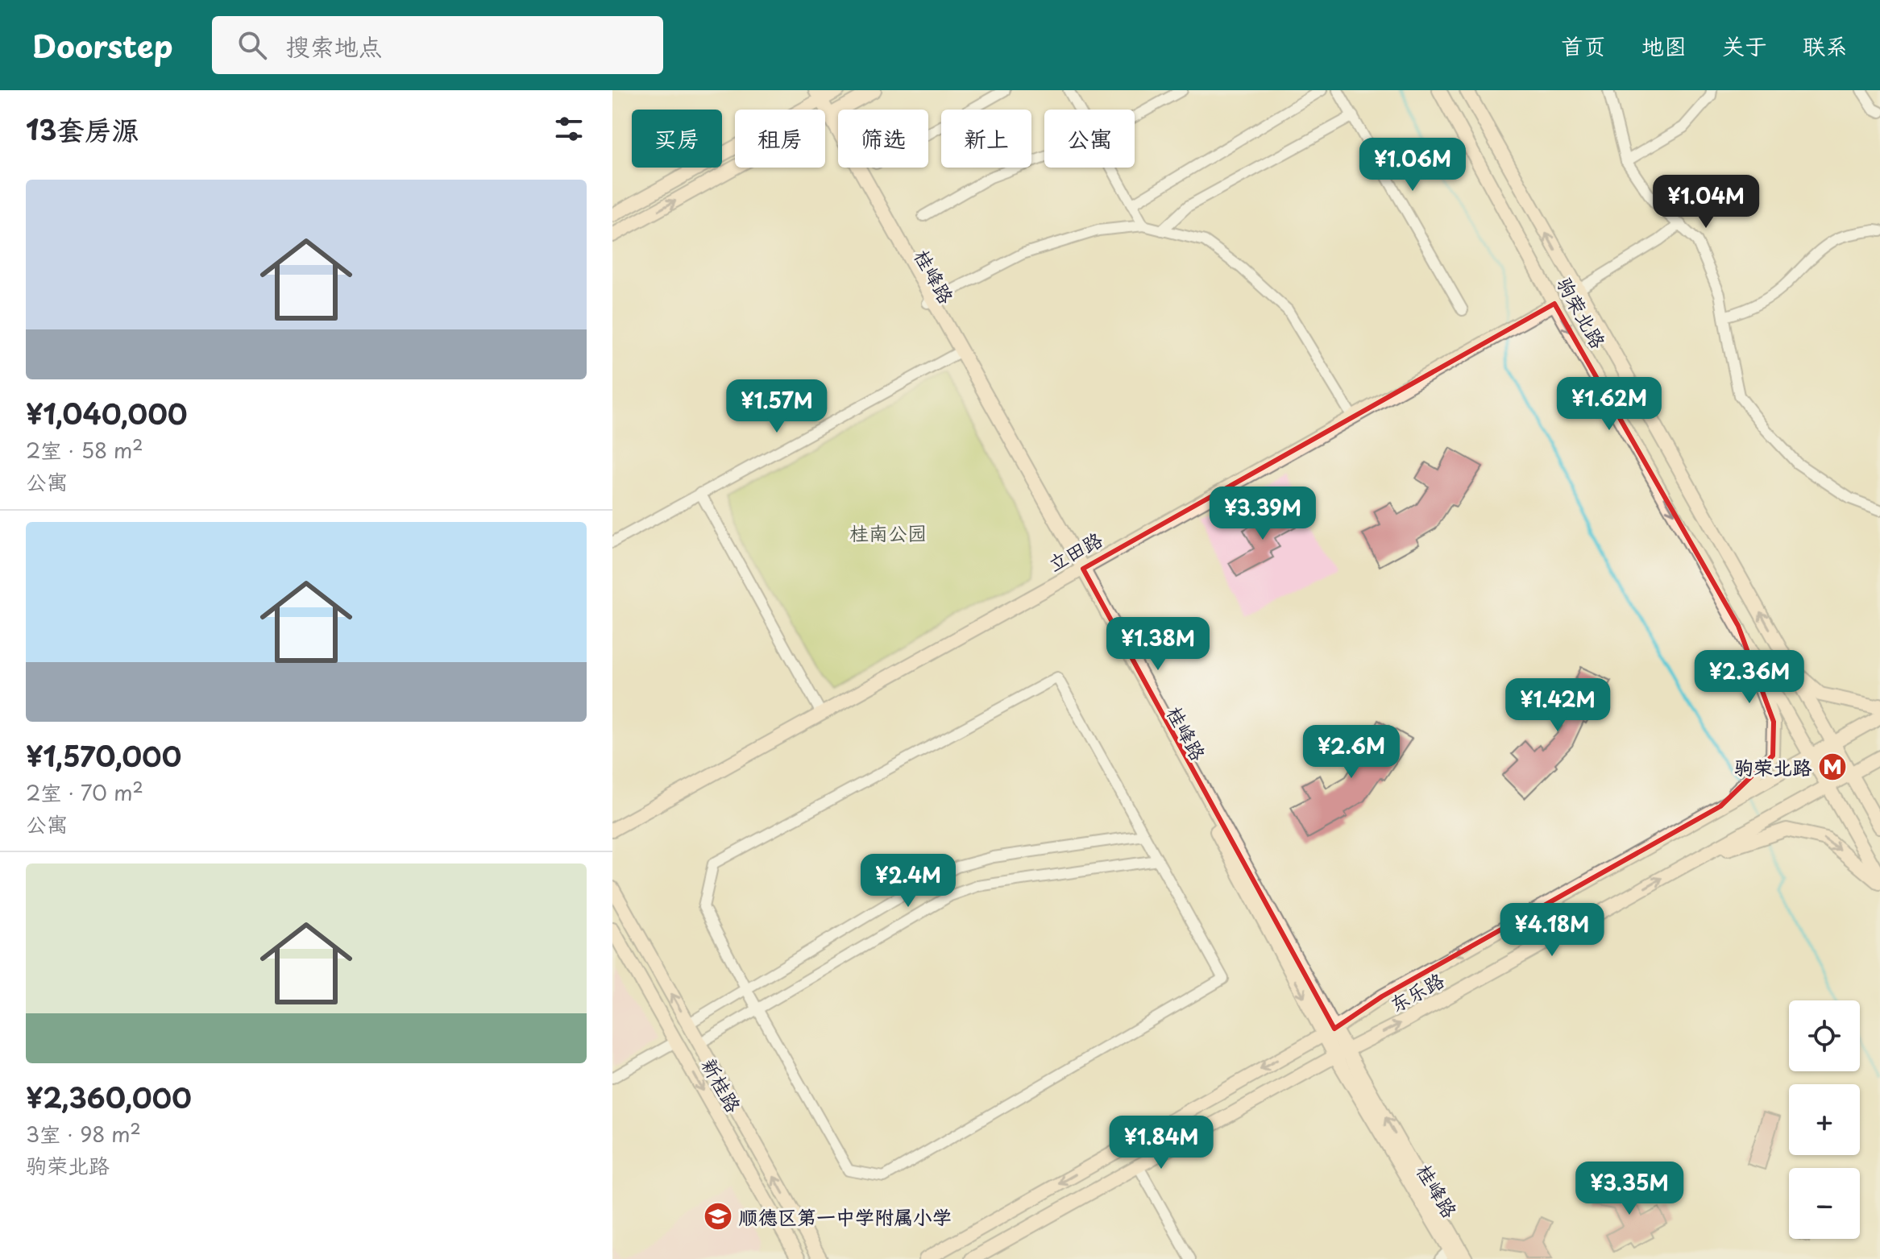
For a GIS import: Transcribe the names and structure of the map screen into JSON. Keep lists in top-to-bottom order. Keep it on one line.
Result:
{"streets":{"main road":["桂峰路","驹荣北路","立田路","东乐路","新桂路"]},"crossings":[["桂峰路","立田路"],["桂峰路","东乐路"],["驹荣北路","立田路"],["驹荣北路","东乐路"]],"parks":["桂南公园"],"places":{"metro station":["驹荣北路"],"school or university":["顺德区第一中学附属小学"]},"page":{"header":"Doorstep","search":"搜索地点","nav":["首页","地图","关于","联系"],"heading":"13套房源","chip":["买房","租房","筛选","新上","公寓"],"price":["¥1.06M","¥1.04M","¥1.62M","¥1.57M","¥3.39M","¥1.38M","¥2.36M","¥1.42M","¥2.6M","¥2.4M","¥4.18M","¥1.84M","¥3.35M"],"list":[{"name":"¥1,040,000","note":"2室 · 58 m² · 公寓"},{"name":"¥1,570,000","note":"2室 · 70 m² · 公寓"},{"name":"¥2,360,000","note":"3室 · 98 m² · 驹荣北路"}],"map_buttons":["+","−"]}}
